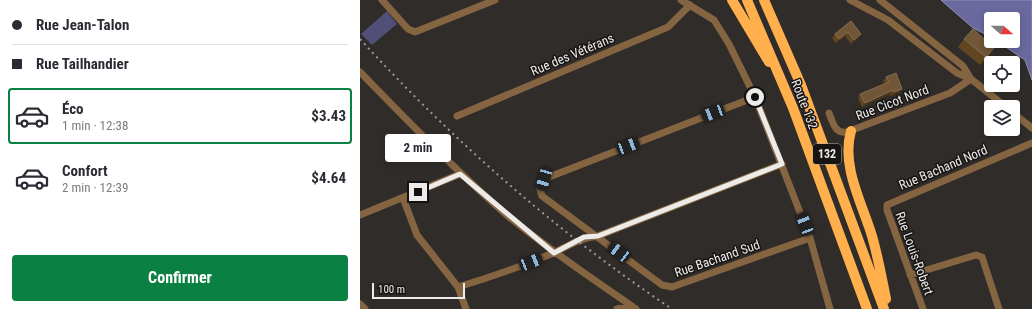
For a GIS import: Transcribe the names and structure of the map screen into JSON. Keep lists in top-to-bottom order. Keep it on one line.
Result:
{"streets":{"highway":["Route 132","132"],"street":["Rue des Vétérans","Rue Cicot Nord","Rue Bachand Nord","Rue Louis-Robert","Rue Bachand Sud"]},"crossings":[["Rue Bachand Nord","Rue Louis-Robert"]],"scale_bar":"100 m","north":"right","page":{"banner":["Rue Jean-Talon","Rue Tailhandier"],"list":[{"name":"Éco","note":"1 min · 12:38","value":"$3.43"},{"name":"Confort","note":"2 min · 12:39","value":"$4.64"}],"bubble":"2 min","buttons":"Confirmer","scale":"100 m"}}
